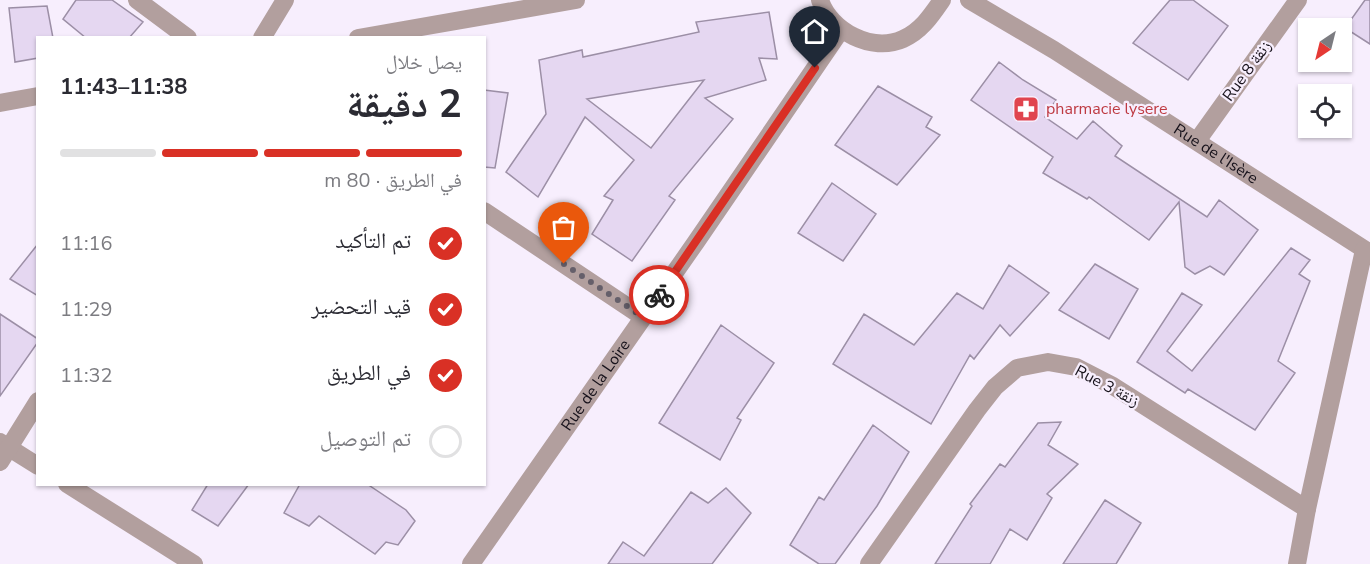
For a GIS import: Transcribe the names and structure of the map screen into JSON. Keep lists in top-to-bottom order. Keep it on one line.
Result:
{"streets":{"street":["Rue 8 زنقة","Rue de l'Isère","Rue de la Loire","Rue 3 زنقة"]},"crossings":[["Rue 8 زنقة","Rue de l'Isère"]],"places":{"pharmacy":["pharmacie lysere"]},"north":"bottom left","page":{"heading":["2 دقيقة","يصل خلال","11:38–11:43"],"bar":"في الطريق · 80 m","list":[["تم التأكيد","11:16"],["قيد التحضير","11:29"],["في الطريق","11:32"],"تم التوصيل"]}}
